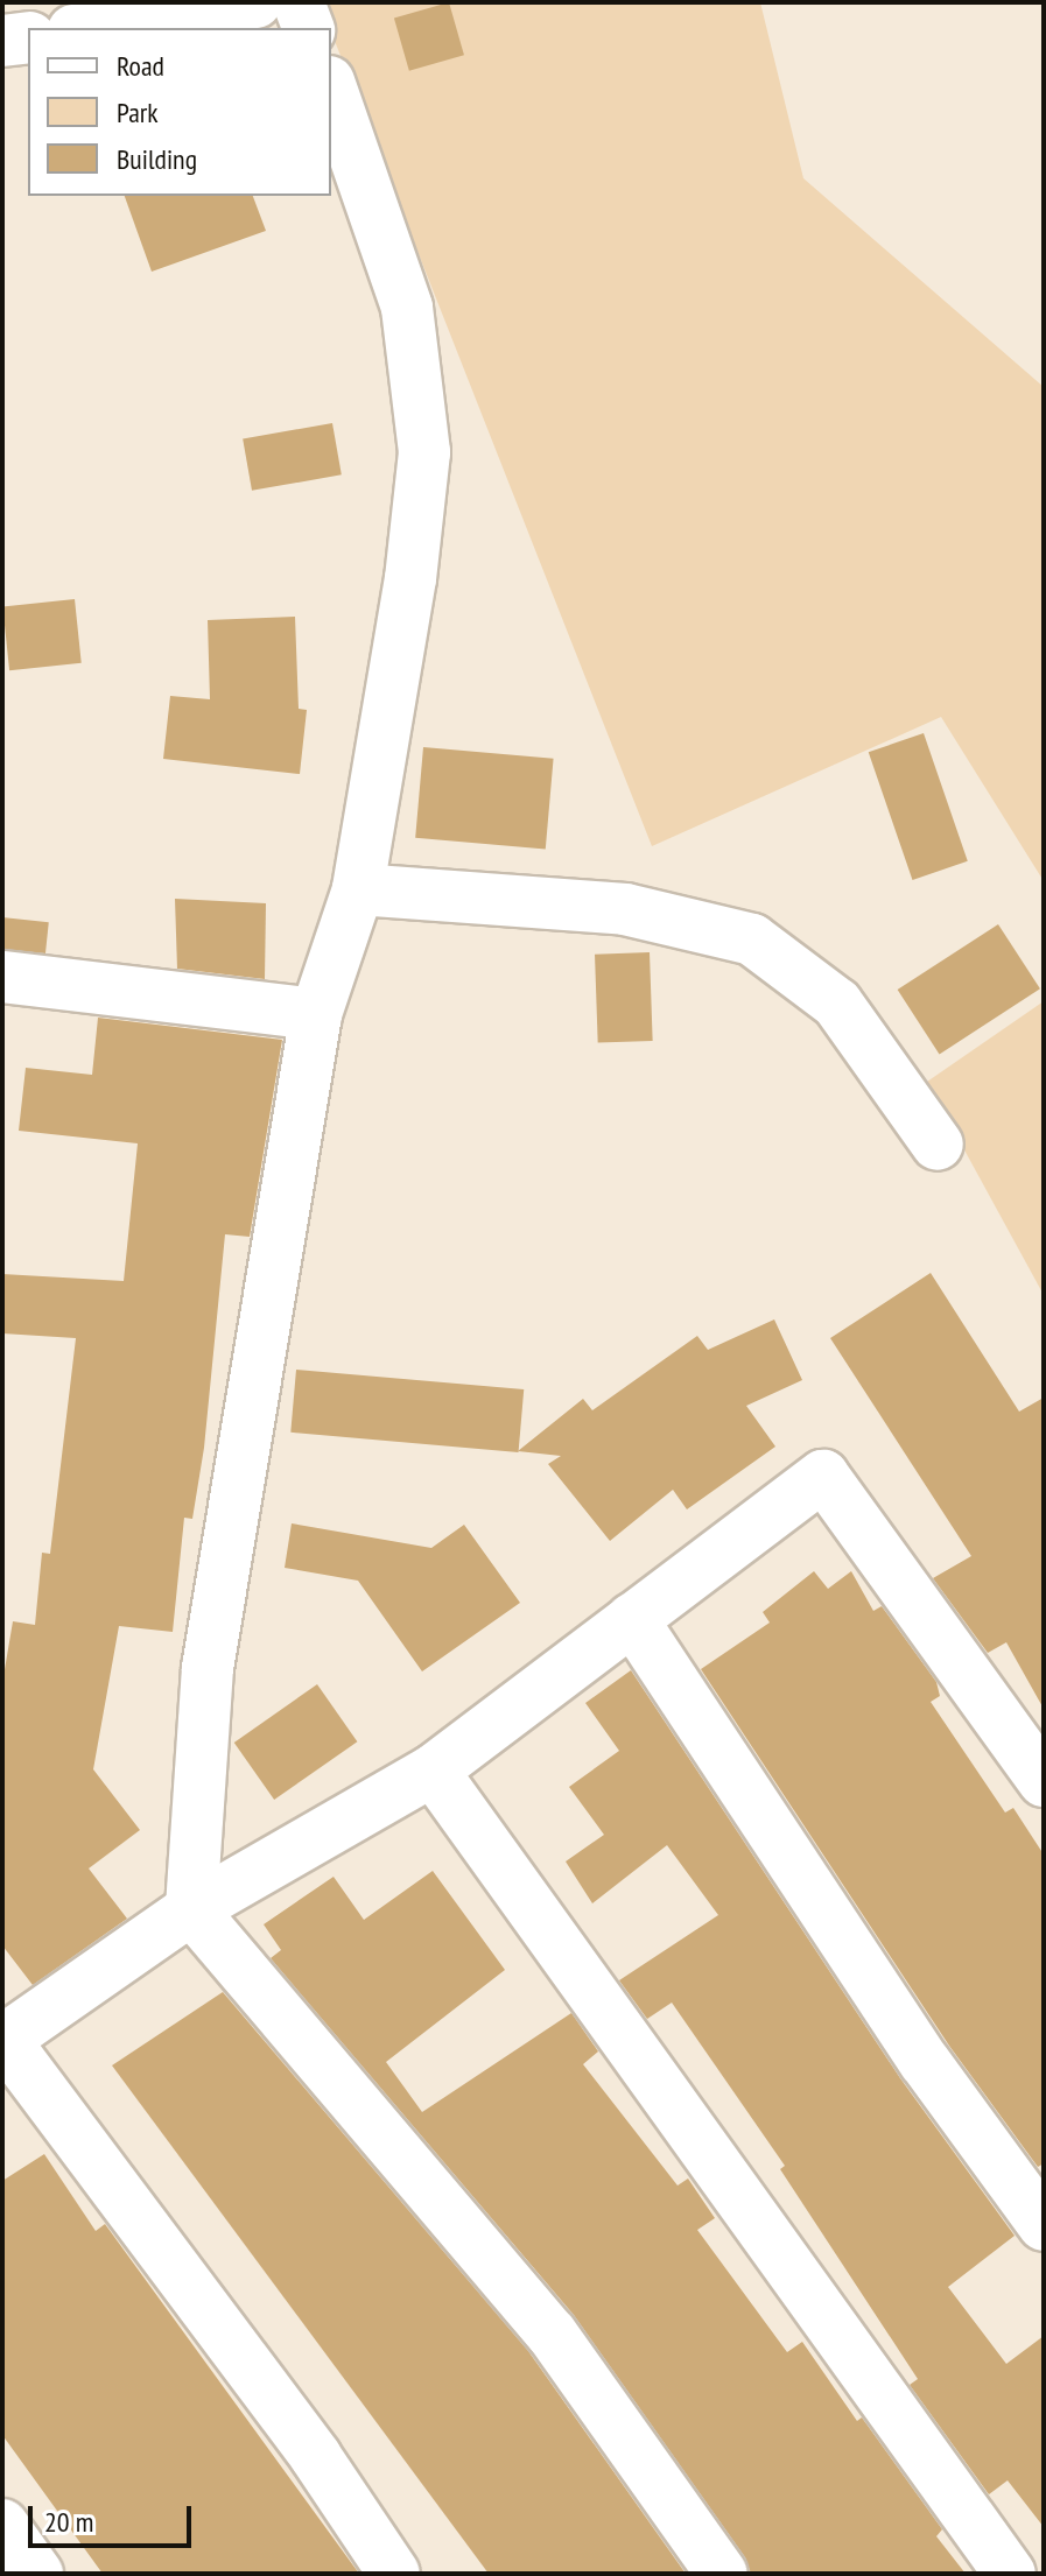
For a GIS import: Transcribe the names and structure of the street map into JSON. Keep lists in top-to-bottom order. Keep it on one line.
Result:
{"legend":["Road","Park","Building"],"scale_bar":"20 m"}
